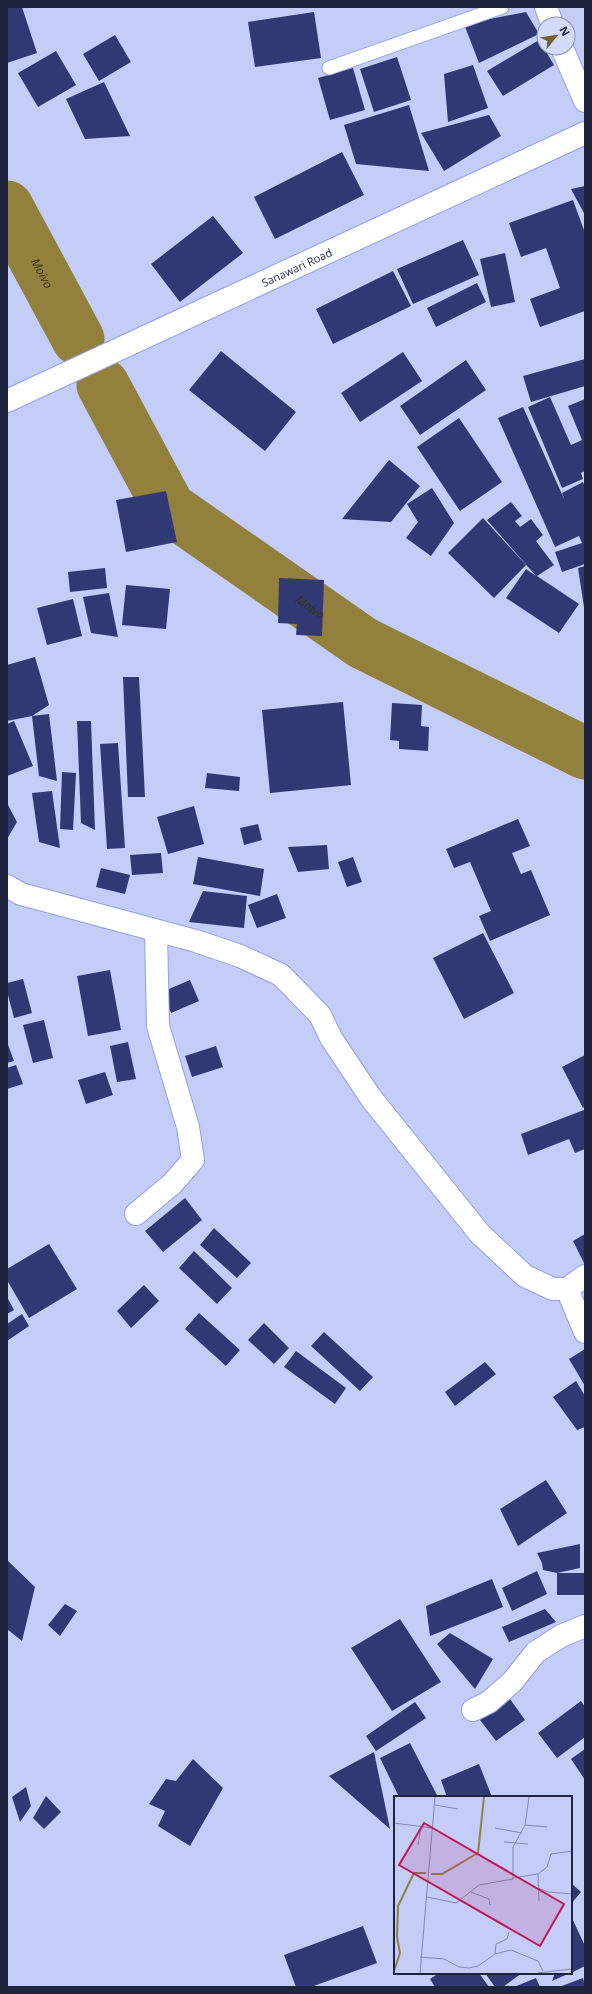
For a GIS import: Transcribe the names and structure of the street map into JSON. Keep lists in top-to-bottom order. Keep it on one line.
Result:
{"streets":{"street":["Sanawari Road"]},"water":["Moivo"],"north":"top right"}
